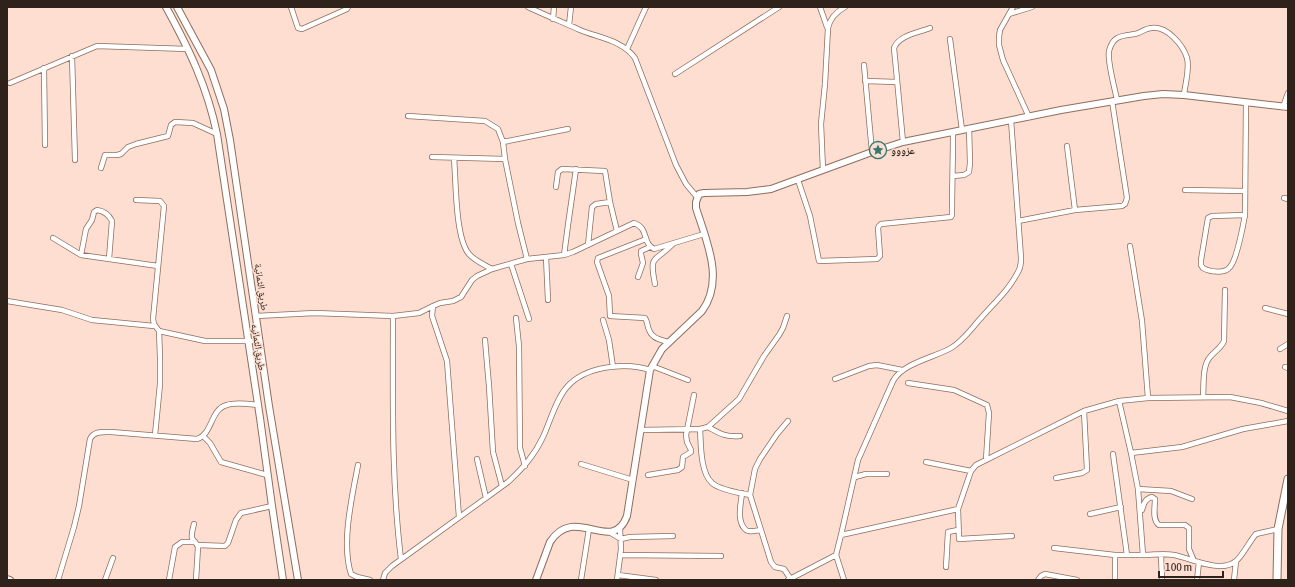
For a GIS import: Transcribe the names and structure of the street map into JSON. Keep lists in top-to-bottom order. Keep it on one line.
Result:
{"streets":{"street":["طريق الثمانية","طريق الثمانيه"]},"places":{"place":["عزووو"]},"scale_bar":"100 m"}
